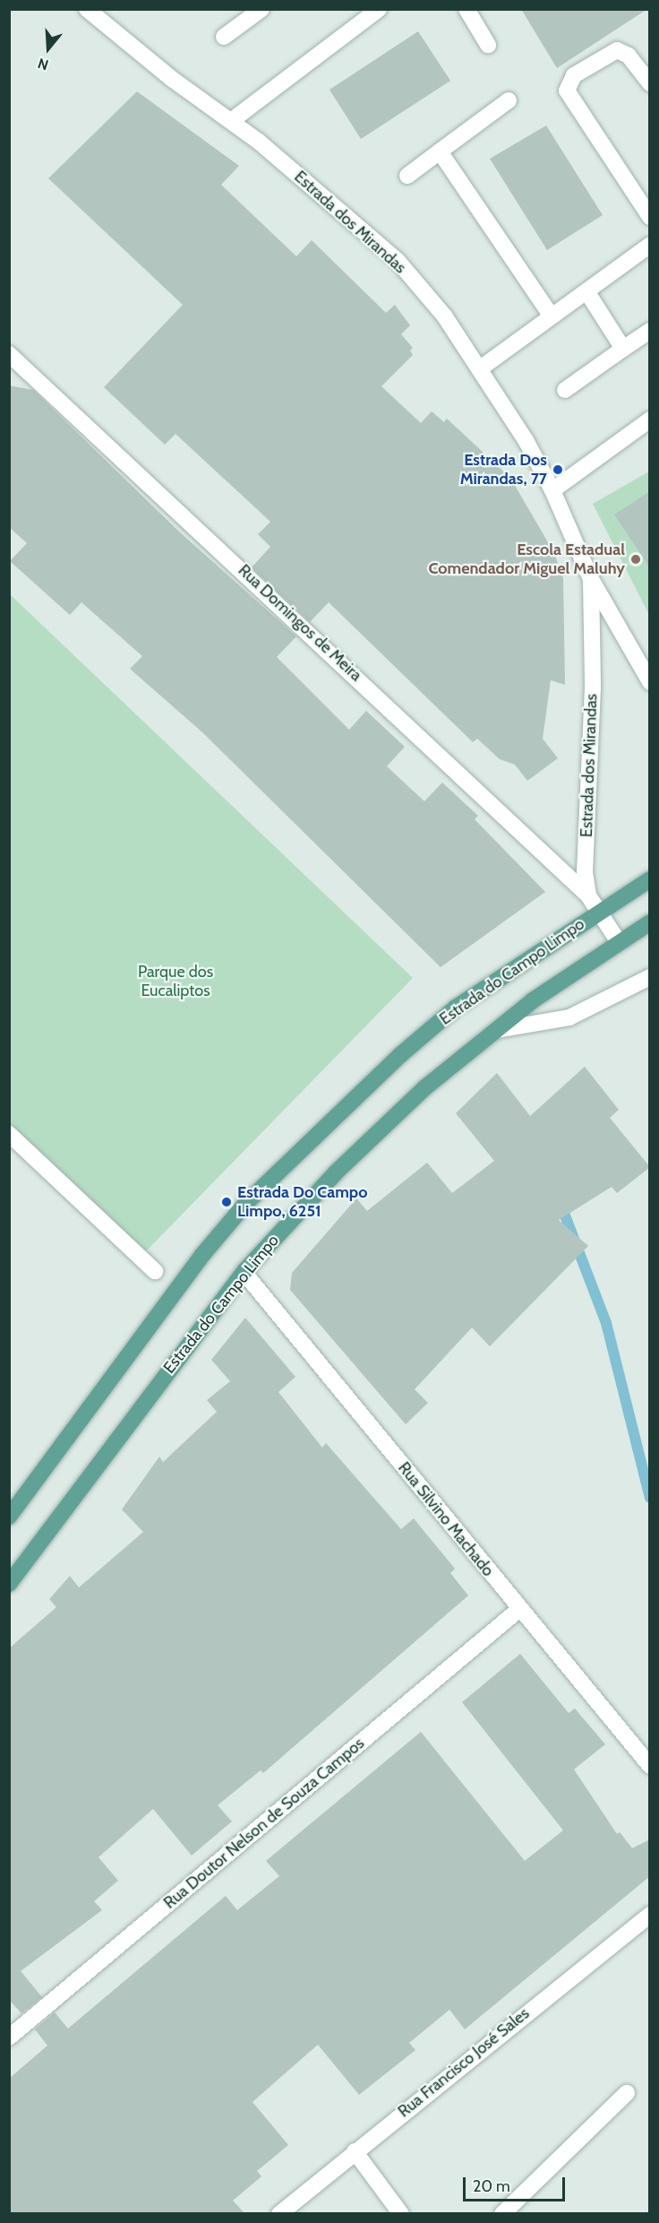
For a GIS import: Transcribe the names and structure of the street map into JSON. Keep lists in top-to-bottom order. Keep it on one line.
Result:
{"streets":{"main road":["Estrada do Campo Limpo"],"street":["Estrada dos Mirandas","Rua Domingos de Meira","Rua Silvino Machado","Rua Doutor Nelson de Souza Campos","Rua Francisco José Sales"]},"crossings":[["Estrada dos Mirandas","Rua Domingos de Meira"],["Estrada dos Mirandas","Estrada do Campo Limpo"],["Estrada do Campo Limpo","Rua Silvino Machado"],["Rua Silvino Machado","Rua Doutor Nelson de Souza Campos"]],"parks":["Parque dos Eucaliptos"],"places":["Estrada Dos Mirandas, 77","Escola Estadual Comendador Miguel Maluhy","Estrada Do Campo Limpo, 6251"],"scale_bar":"20 m","north":"bottom"}
